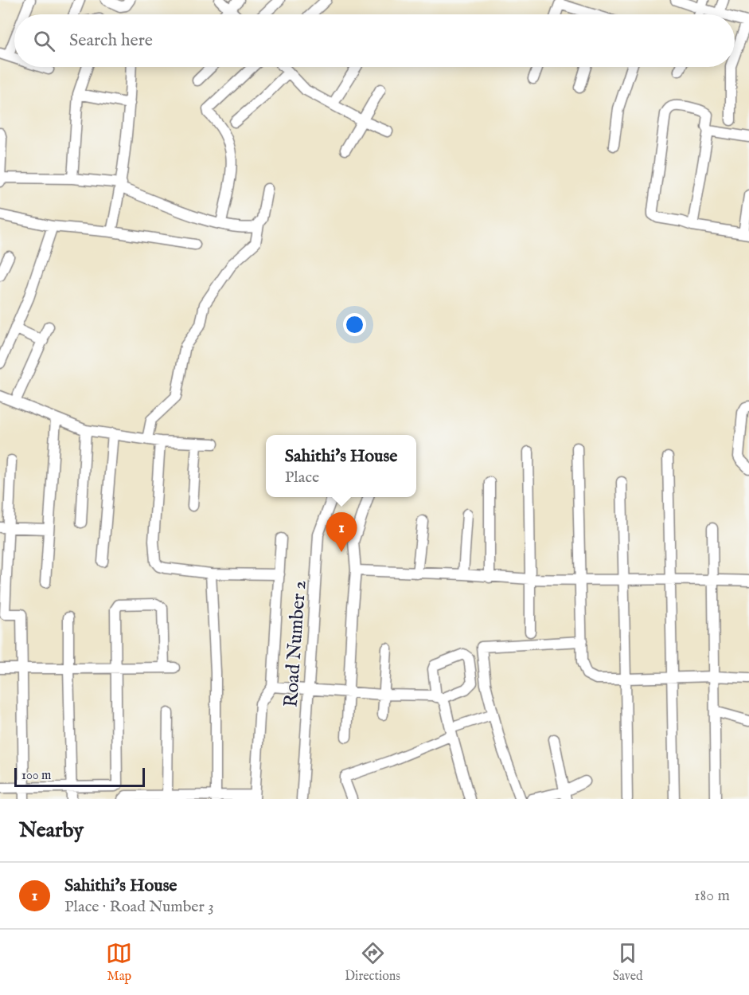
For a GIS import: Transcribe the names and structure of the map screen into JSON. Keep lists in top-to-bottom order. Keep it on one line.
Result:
{"streets":{"street":["Road Number 2"]},"scale_bar":"100 m","page":{"search":"Search here","popup":["Sahithi's House","Place"],"pins":"1","scale":"100 m","heading":"Nearby","list":[{"mark":"1","name":"Sahithi's House","note":"Place · Road Number 3","value":"180 m"}],"nav":["Map","Directions","Saved"]}}
